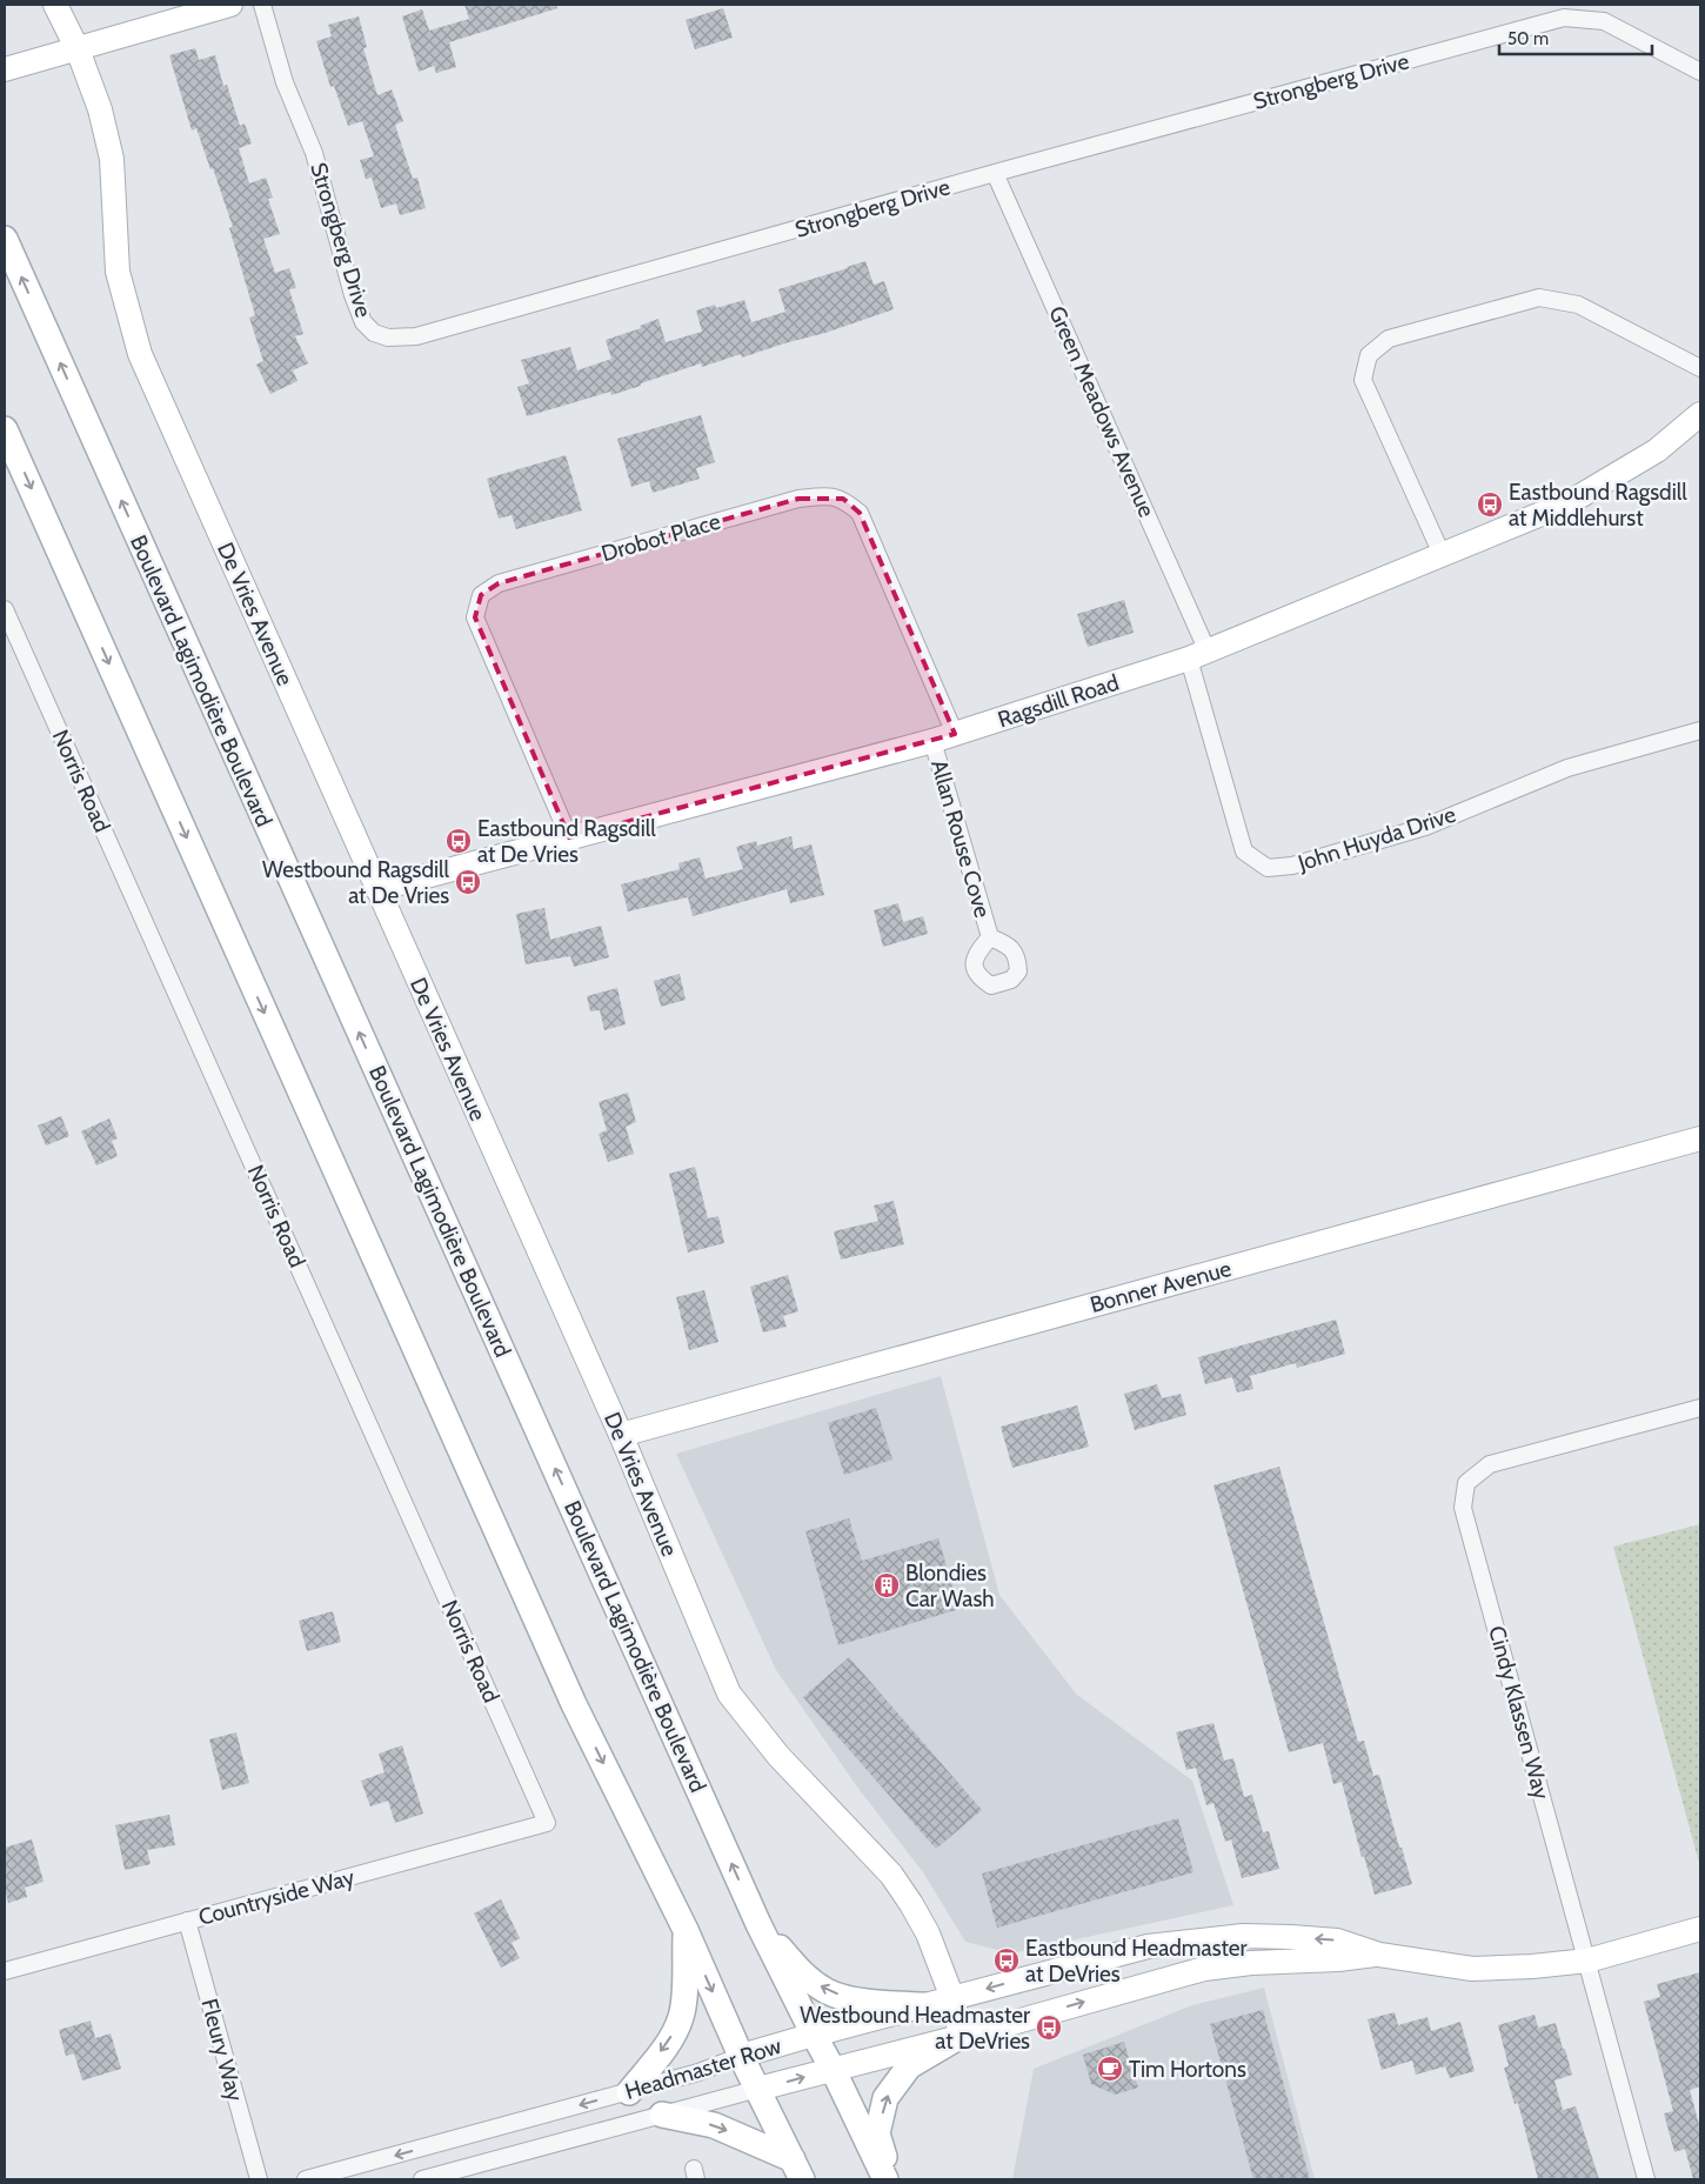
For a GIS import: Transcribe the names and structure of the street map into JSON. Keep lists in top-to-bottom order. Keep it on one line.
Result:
{"streets":{"main road":["Boulevard Lagimodière Boulevard"],"street":["Strongberg Drive","Green Meadows Avenue","Drobot Place","De Vries Avenue","Ragsdill Road","Norris Road","Allan Rouse Cove","John Huyda Drive","Bonner Avenue","Cindy Klassen Way","Countryside Way","Fleury Way","Headmaster Row"]},"crossings":[["Strongberg Drive","Green Meadows Avenue"],["Green Meadows Avenue","Ragsdill Road"],["Green Meadows Avenue","John Huyda Drive"],["Drobot Place","Ragsdill Road"],["Drobot Place","Allan Rouse Cove"],["De Vries Avenue","Ragsdill Road"],["De Vries Avenue","Bonner Avenue"],["De Vries Avenue","Headmaster Row"],["Boulevard Lagimodière Boulevard","Headmaster Row"],["Ragsdill Road","Allan Rouse Cove"],["Ragsdill Road","John Huyda Drive"],["Norris Road","Countryside Way"],["Cindy Klassen Way","Headmaster Row"],["Countryside Way","Fleury Way"]],"places":{"bus stop":["Eastbound Ragsdill at Middlehurst","Eastbound Ragsdill at De Vries","Westbound Ragsdill at De Vries","Eastbound Headmaster at DeVries","Westbound Headmaster at DeVries"],"building":["Blondies Car Wash"],"cafe":["Tim Hortons"]},"scale_bar":"50 m"}
